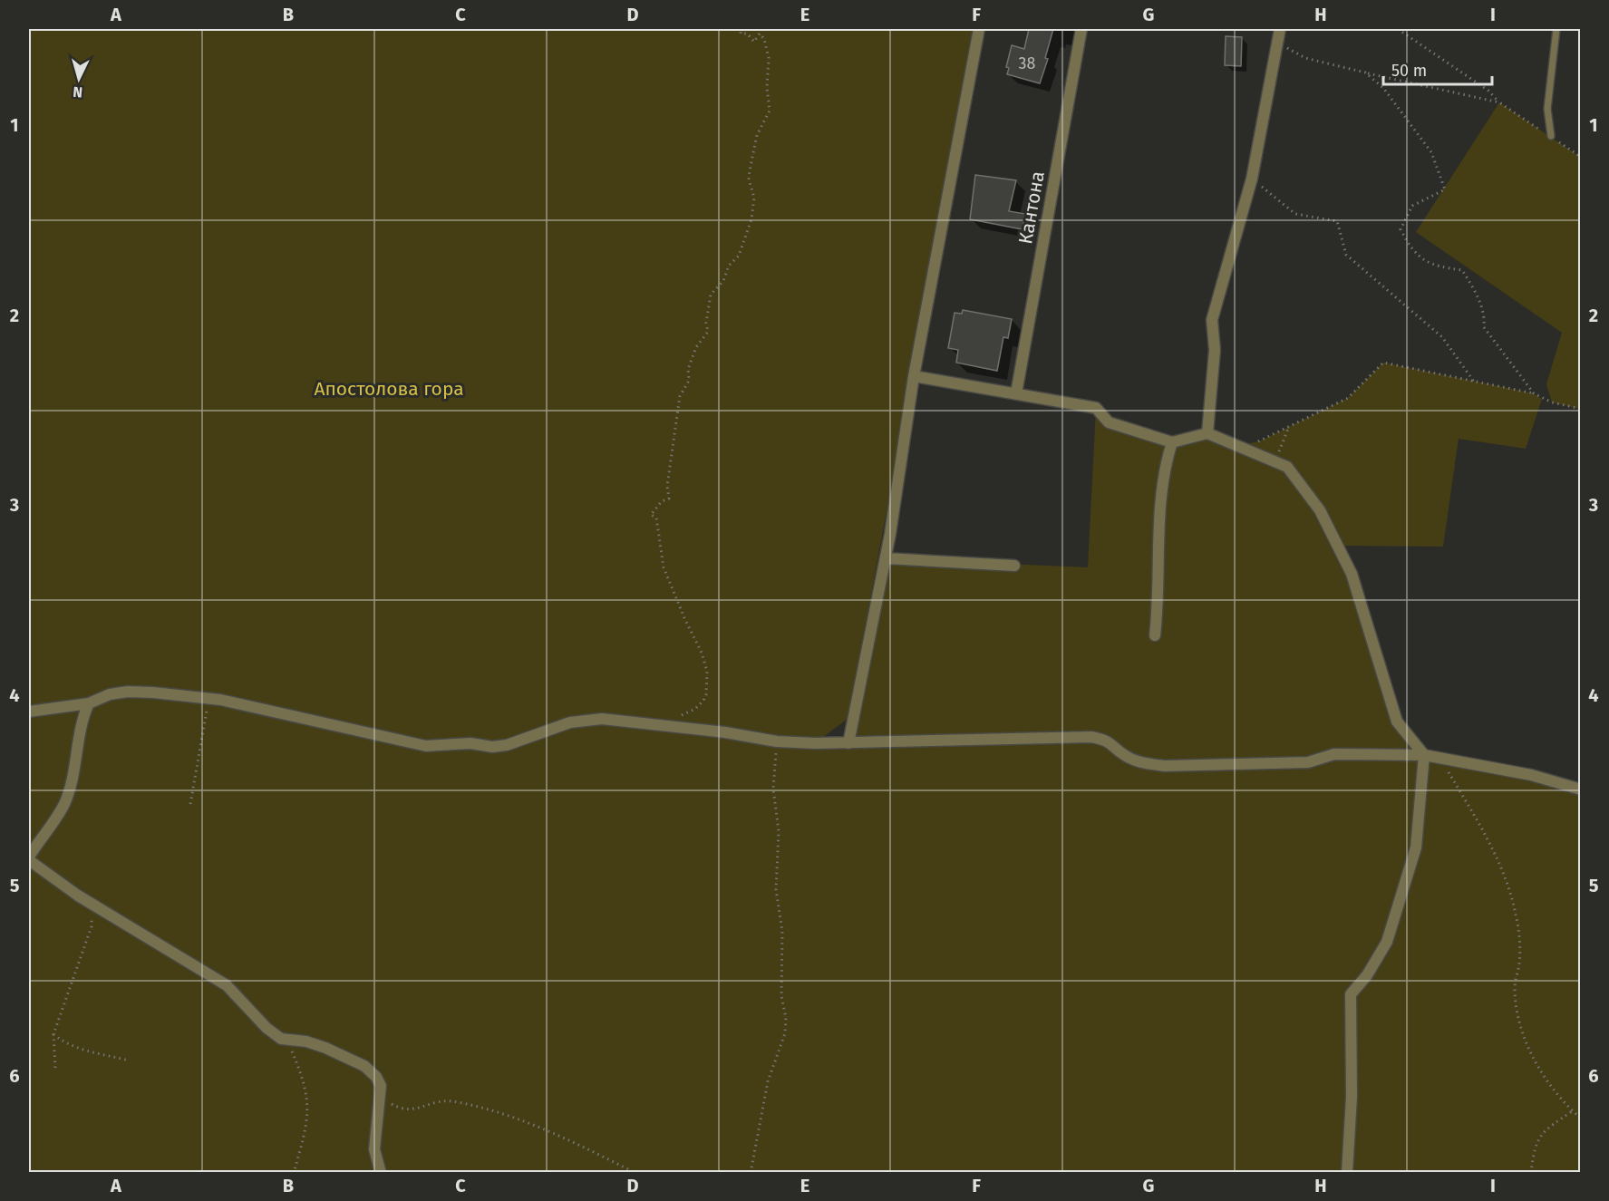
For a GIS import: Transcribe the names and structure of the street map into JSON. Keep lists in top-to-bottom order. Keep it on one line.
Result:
{"streets":{"street":["Кантона"]},"parks":["Апостолова гора"],"house_numbers":["38"],"scale_bar":"50 m","north":"bottom","grid":{"columns":["A","B","C","D","E","F","G","H","I"],"rows":["1","2","3","4","5","6"]}}
